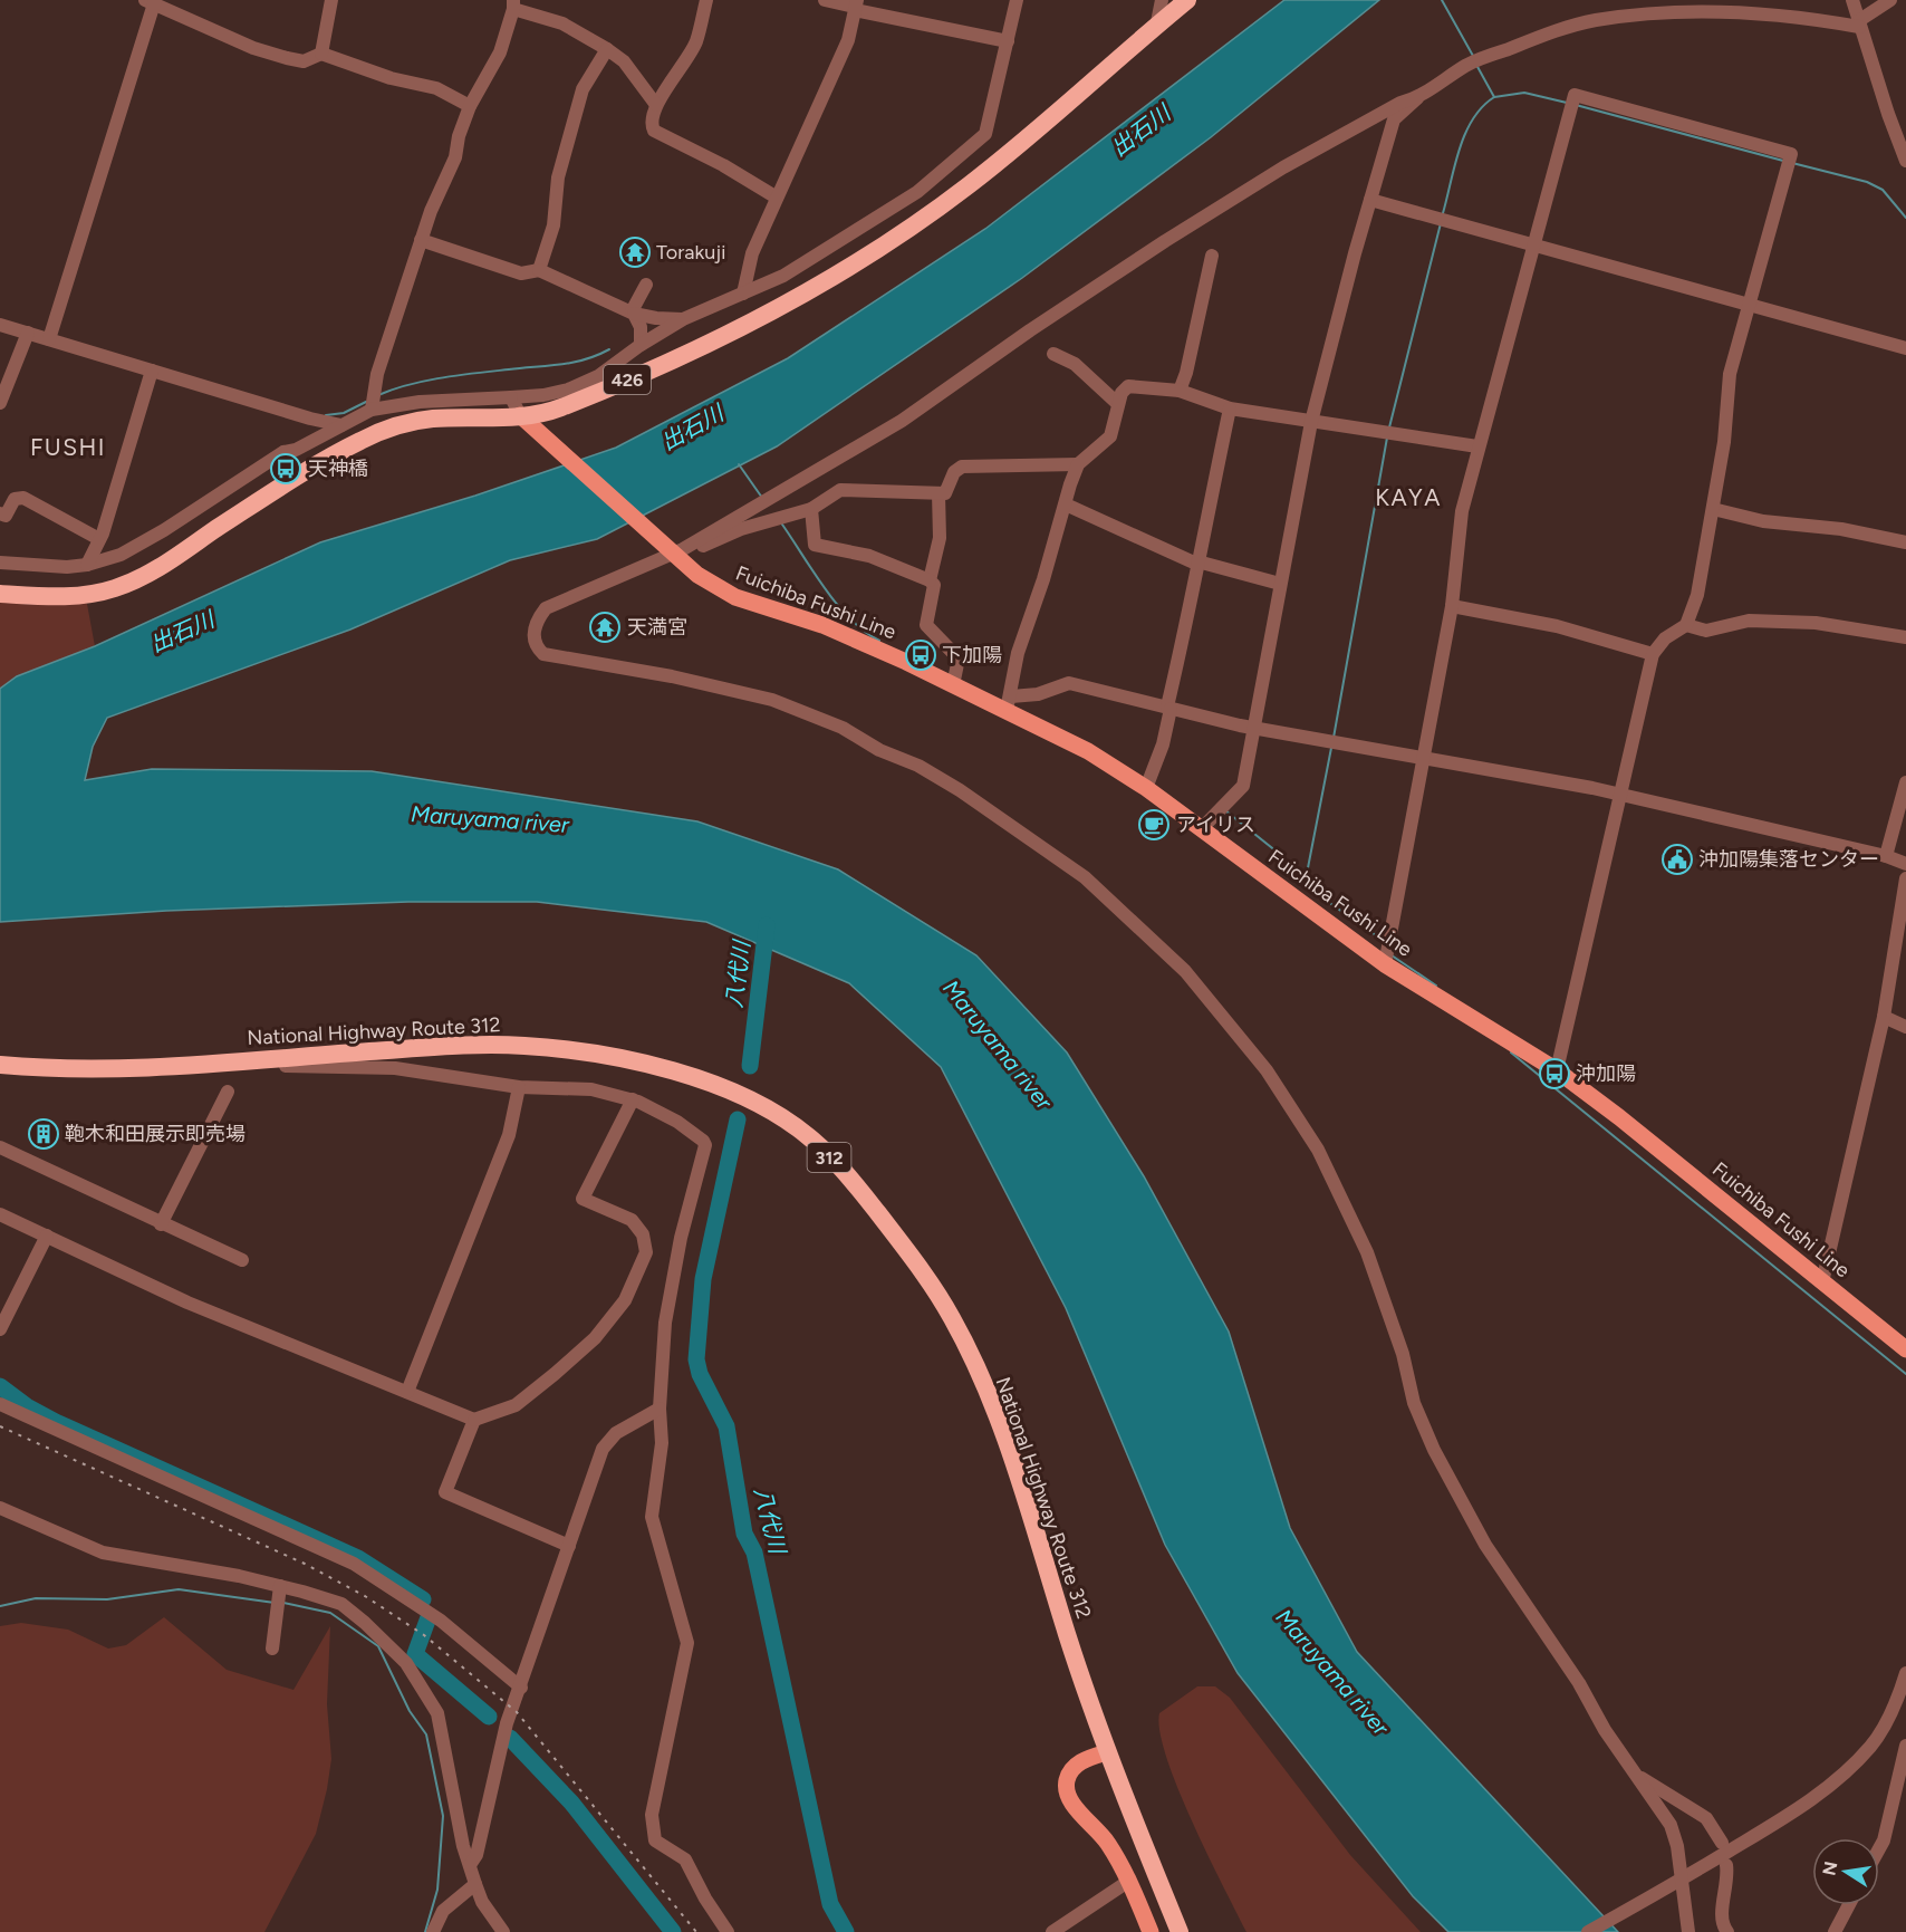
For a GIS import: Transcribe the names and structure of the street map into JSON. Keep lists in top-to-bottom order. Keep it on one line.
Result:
{"streets":{"highway":["426","National Highway Route 312","312"],"main road":["Fuichiba Fushi Line"]},"crossings":[["426","Fuichiba Fushi Line"]],"districts":["FUSHI","KAYA"],"water":["出石川","Maruyama river","八代川"],"places":{"temple":["Torakuji","天満宮"],"bus stop":["天神橋","下加陽","沖加陽"],"cafe":["アイリス"],"public building":["沖加陽集落センター"],"building":["鞄木和田展示即売場"]},"north":"left"}
